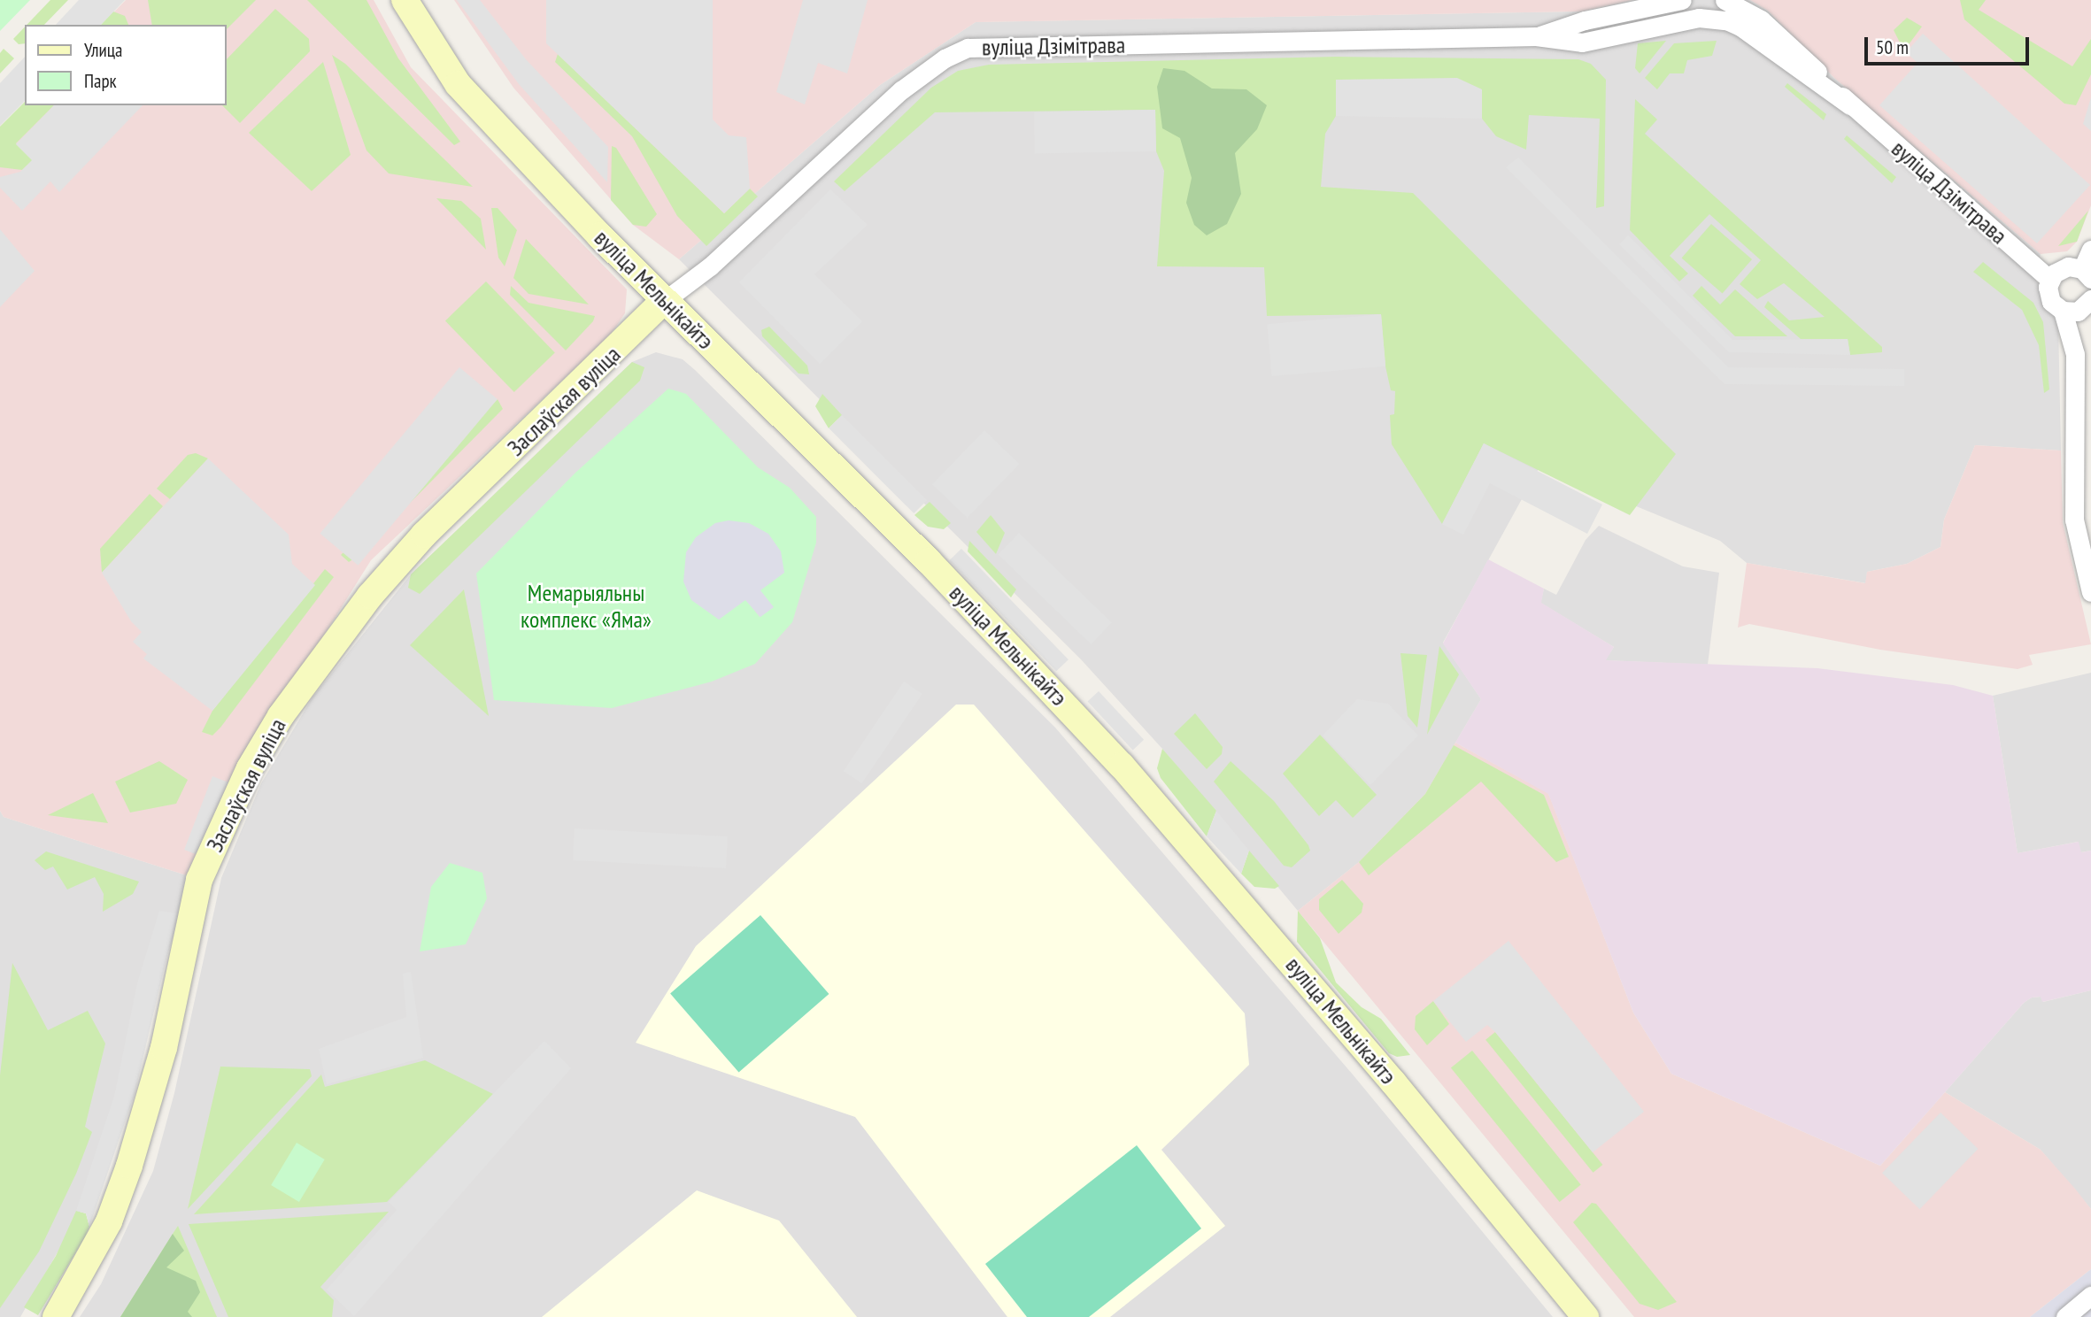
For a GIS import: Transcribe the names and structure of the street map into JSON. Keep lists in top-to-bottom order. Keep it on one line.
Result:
{"streets":{"main road":["вуліца Мельнікайтэ","Заслаўская вуліца"],"street":["вуліца Дзімітрава"]},"crossings":[["вуліца Дзімітрава","вуліца Мельнікайтэ"],["вуліца Дзімітрава","Заслаўская вуліца"],["вуліца Мельнікайтэ","Заслаўская вуліца"]],"parks":["Мемарыяльны комплекс «Яма»"],"legend":["Улица","Парк"],"scale_bar":"50 m"}
